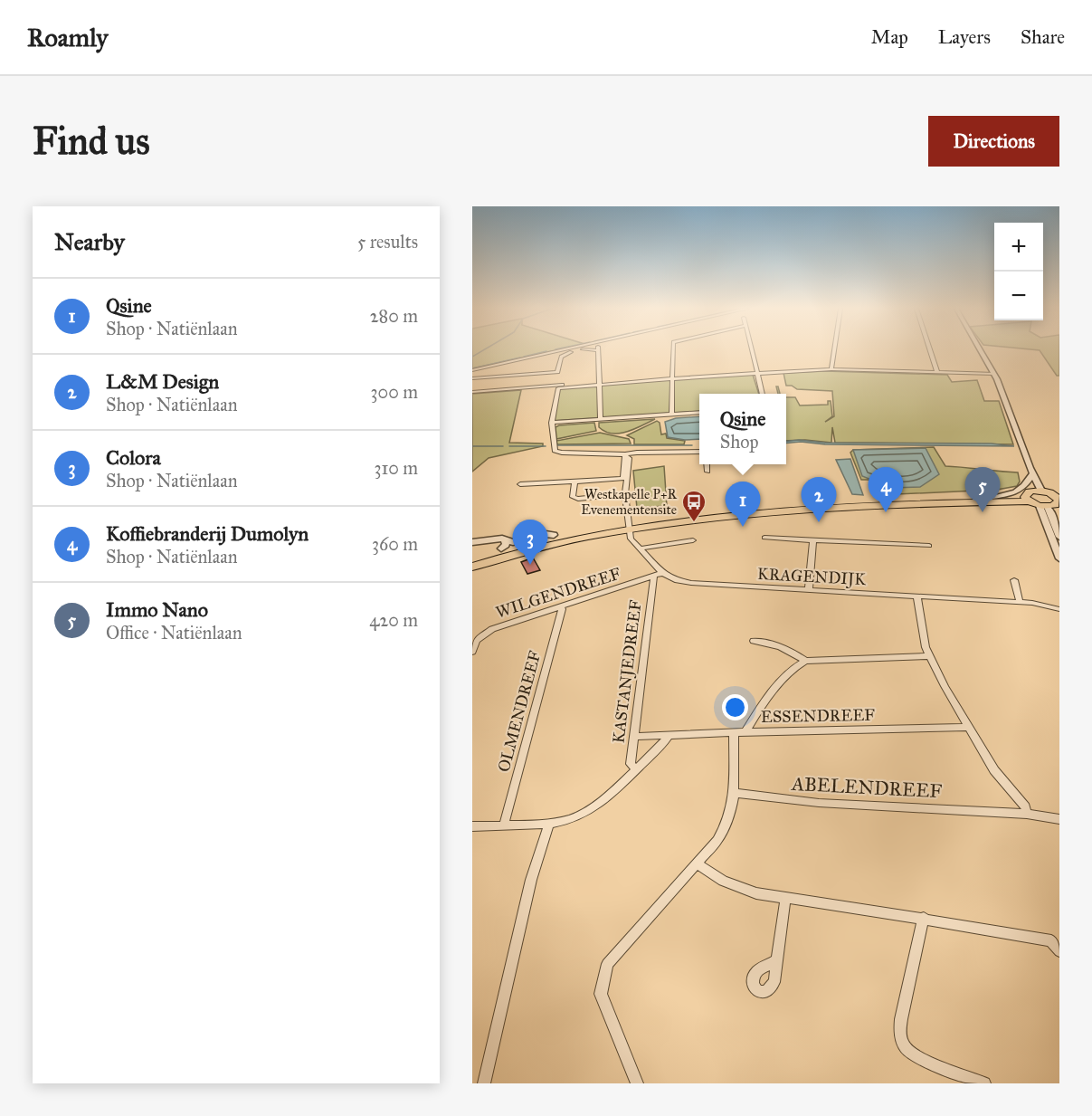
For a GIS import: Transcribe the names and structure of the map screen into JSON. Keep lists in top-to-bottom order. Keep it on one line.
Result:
{"streets":{"street":["KRAGENDIJK","WILGENDREEF","KASTANJEDREEF","OLMENDREEF","ESSENDREEF","ABELENDREEF"]},"crossings":[["KRAGENDIJK","WILGENDREEF"],["KRAGENDIJK","KASTANJEDREEF"],["WILGENDREEF","KASTANJEDREEF"],["WILGENDREEF","OLMENDREEF"],["KASTANJEDREEF","ESSENDREEF"]],"places":{"bus stop":["Westkapelle P+R Evenementensite"]},"page":{"header":"Roamly","nav":["Map","Layers","Share"],"buttons":"Directions","title":"Find us","heading":["Nearby","5 results"],"map_buttons":["+","−"],"list":[{"mark":"1","name":"Qsine","note":"Shop · Natiënlaan","value":"280 m"},{"mark":"2","name":"L&M Design","note":"Shop · Natiënlaan","value":"300 m"},{"mark":"3","name":"Colora","note":"Shop · Natiënlaan","value":"310 m"},{"mark":"4","name":"Koffiebranderij Dumolyn","note":"Shop · Natiënlaan","value":"360 m"},{"mark":"5","name":"Immo Nano","note":"Office · Natiënlaan","value":"420 m"}],"popup":["Qsine","Shop"],"pins":["4","5","2","1","3"]}}
